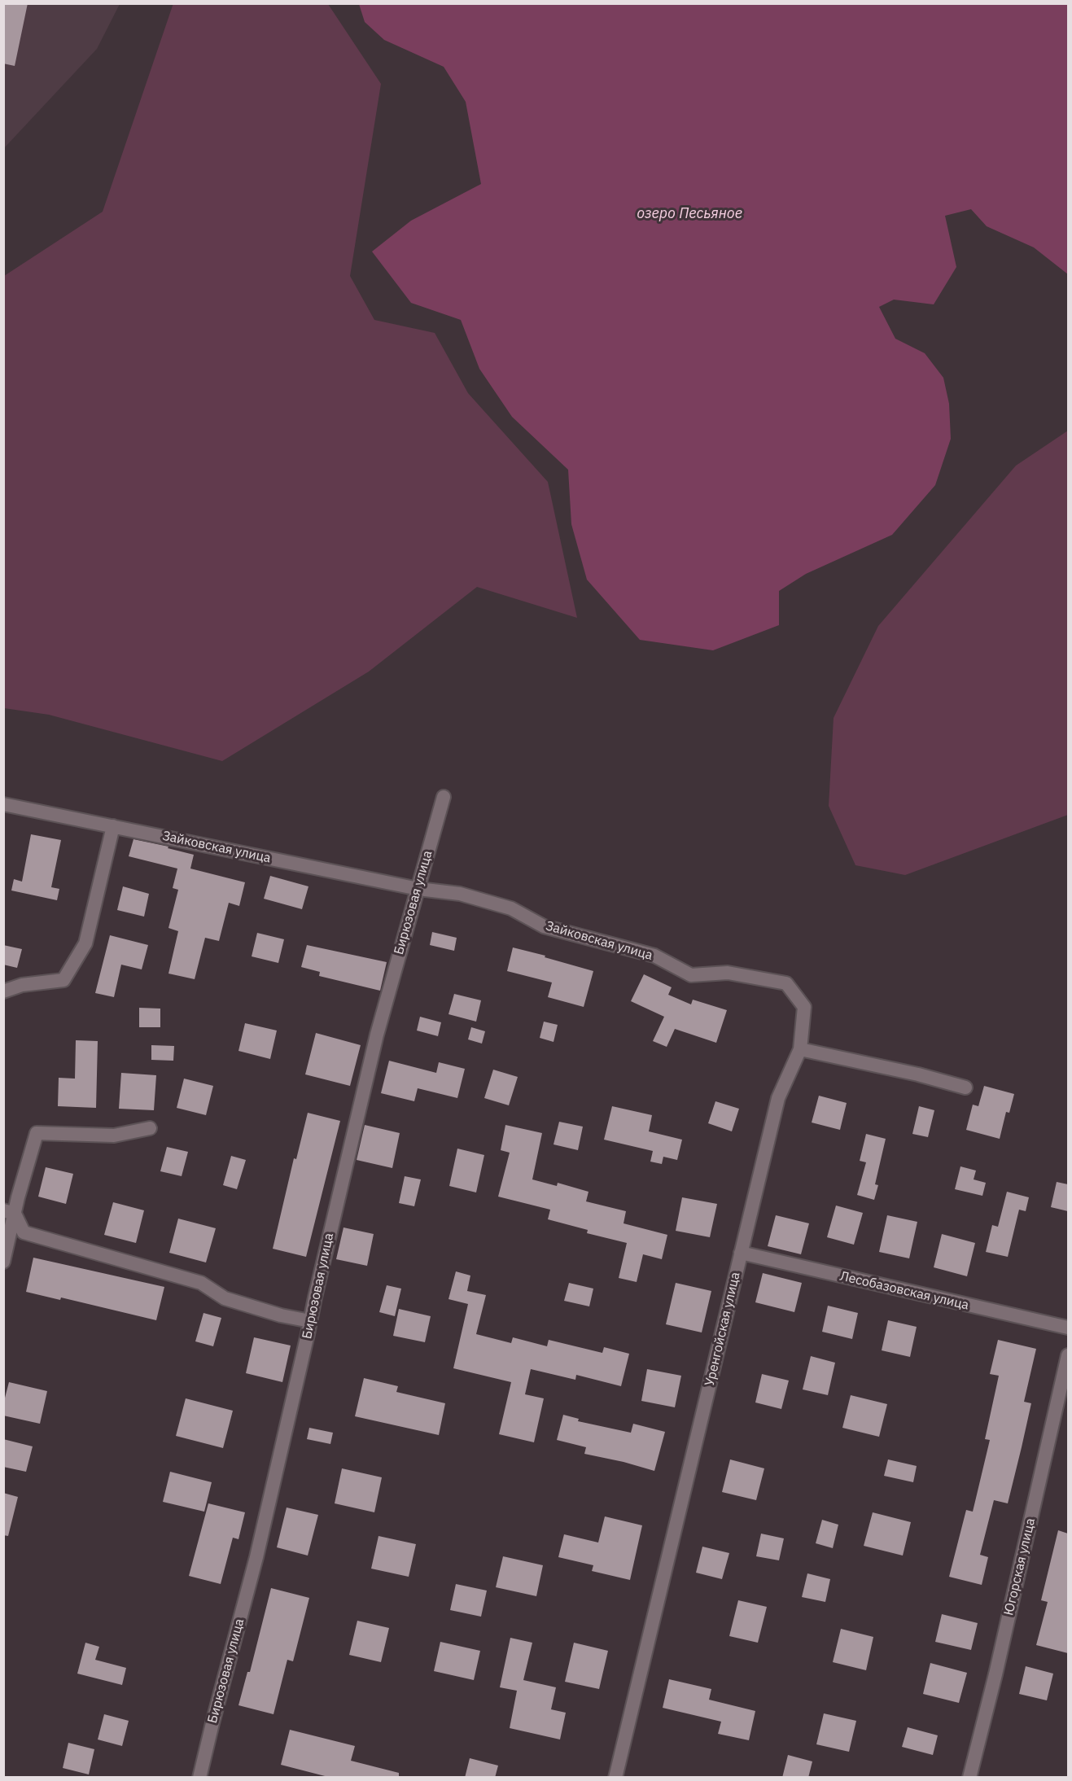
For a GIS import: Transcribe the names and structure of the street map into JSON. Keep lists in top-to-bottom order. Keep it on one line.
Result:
{"streets":{"street":["Зайковская улица","Бирюзовая улица","Лесобазовская улица","Уренгойская улица","Югорская улица"]},"crossings":[["Зайковская улица","Бирюзовая улица"],["Зайковская улица","Уренгойская улица"],["Лесобазовская улица","Уренгойская улица"]],"water":["озеро Песьяное"]}
